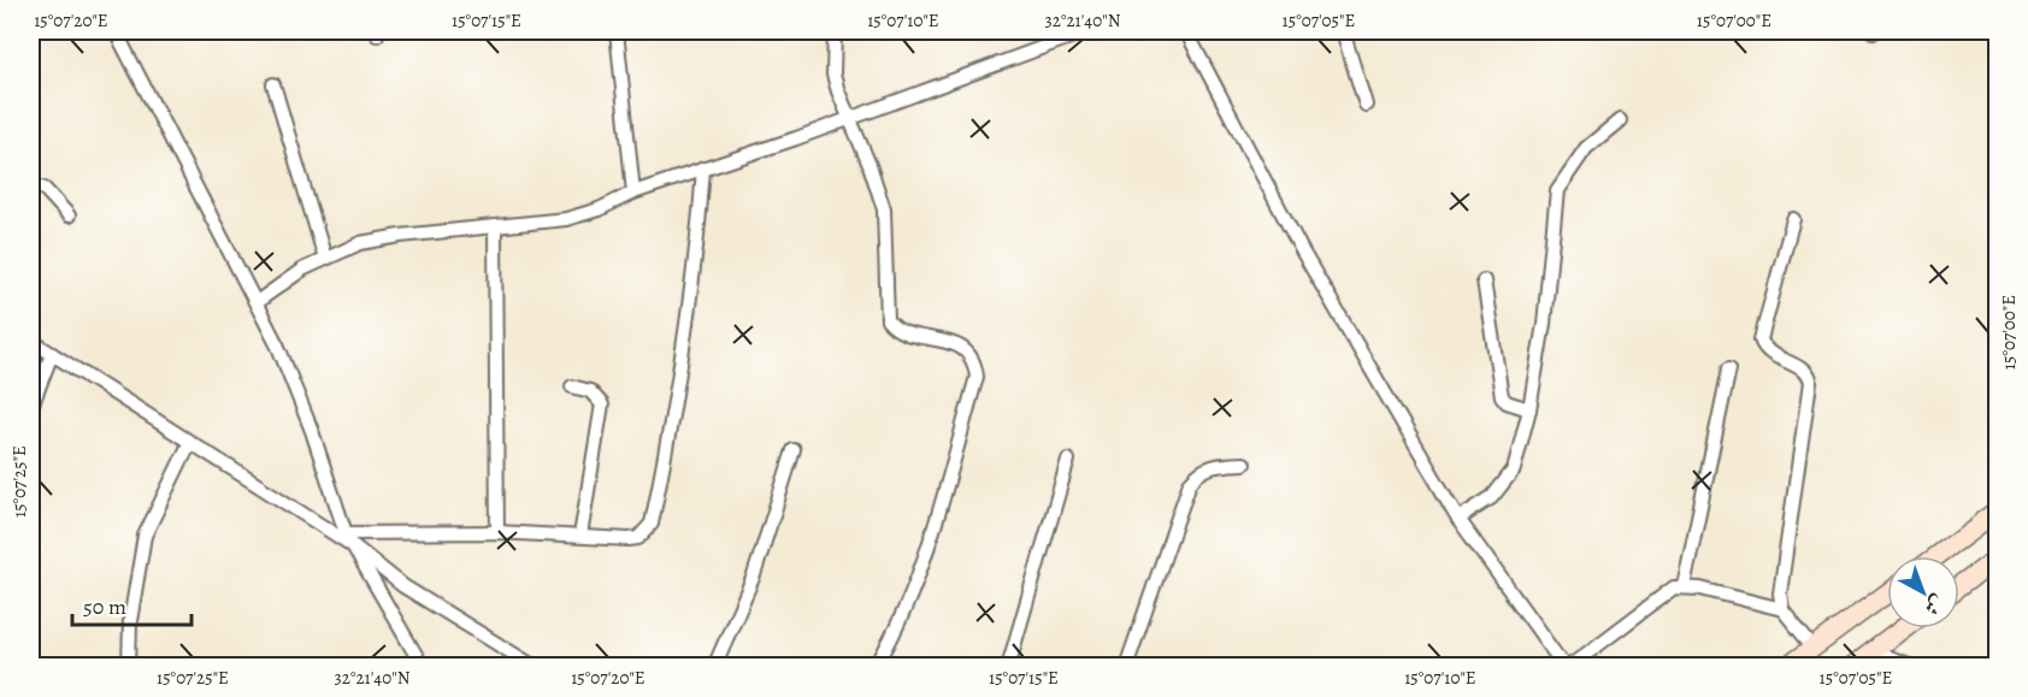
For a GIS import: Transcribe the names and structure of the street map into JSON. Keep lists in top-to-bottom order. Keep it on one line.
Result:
{"scale_bar":"50 m","north":"bottom right","coordinates":["15°07'20\"E","15°07'15\"E","15°07'10\"E","32°21'40\"N","15°07'05\"E","15°07'00\"E","15°07'25\"E"]}
